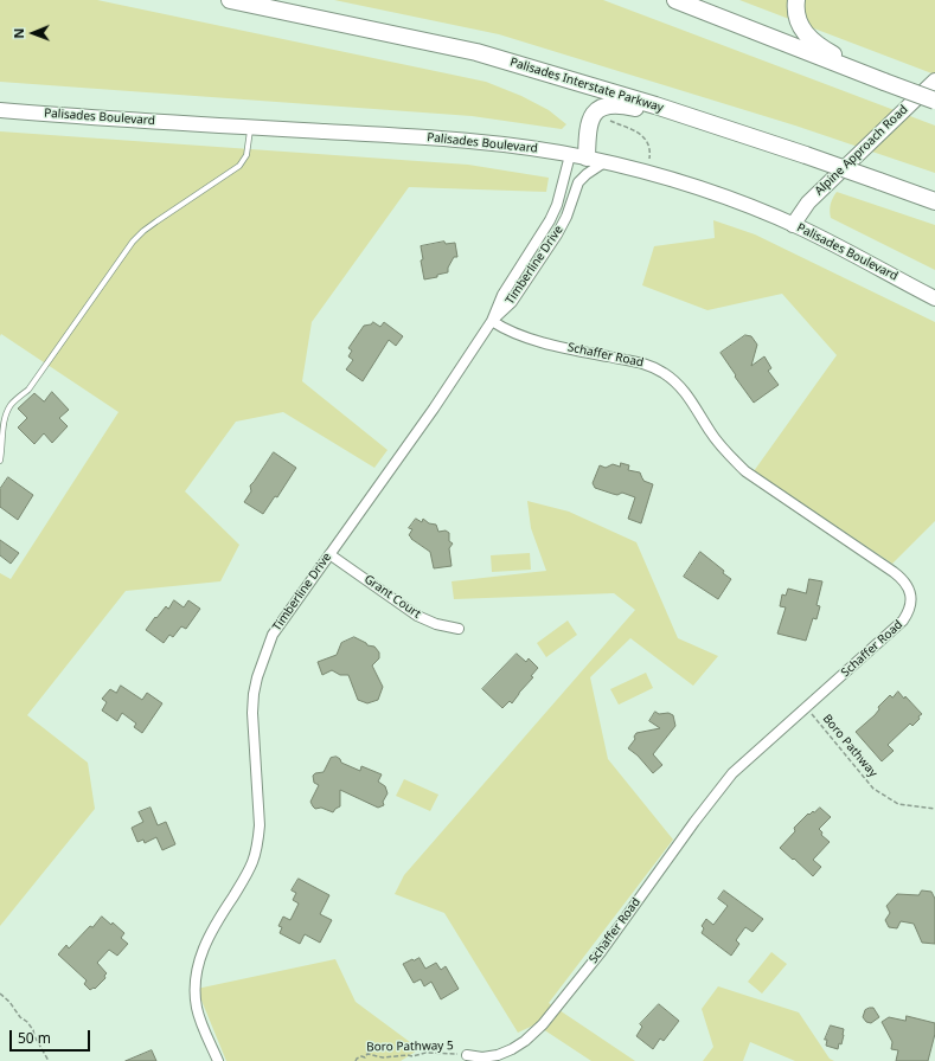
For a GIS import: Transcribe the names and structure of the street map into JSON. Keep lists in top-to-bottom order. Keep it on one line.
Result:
{"streets":{"highway":["Palisades Interstate Parkway"],"main road":["Palisades Boulevard","Alpine Approach Road"],"street":["Timberline Drive","Schaffer Road","Grant Court"],"path":["Boro Pathway","Boro Pathway 5"]},"crossings":[["Palisades Boulevard","Alpine Approach Road"],["Palisades Boulevard","Timberline Drive"],["Timberline Drive","Schaffer Road"],["Timberline Drive","Grant Court"],["Schaffer Road","Boro Pathway"],["Schaffer Road","Boro Pathway 5"]],"scale_bar":"50 m","north":"left"}
